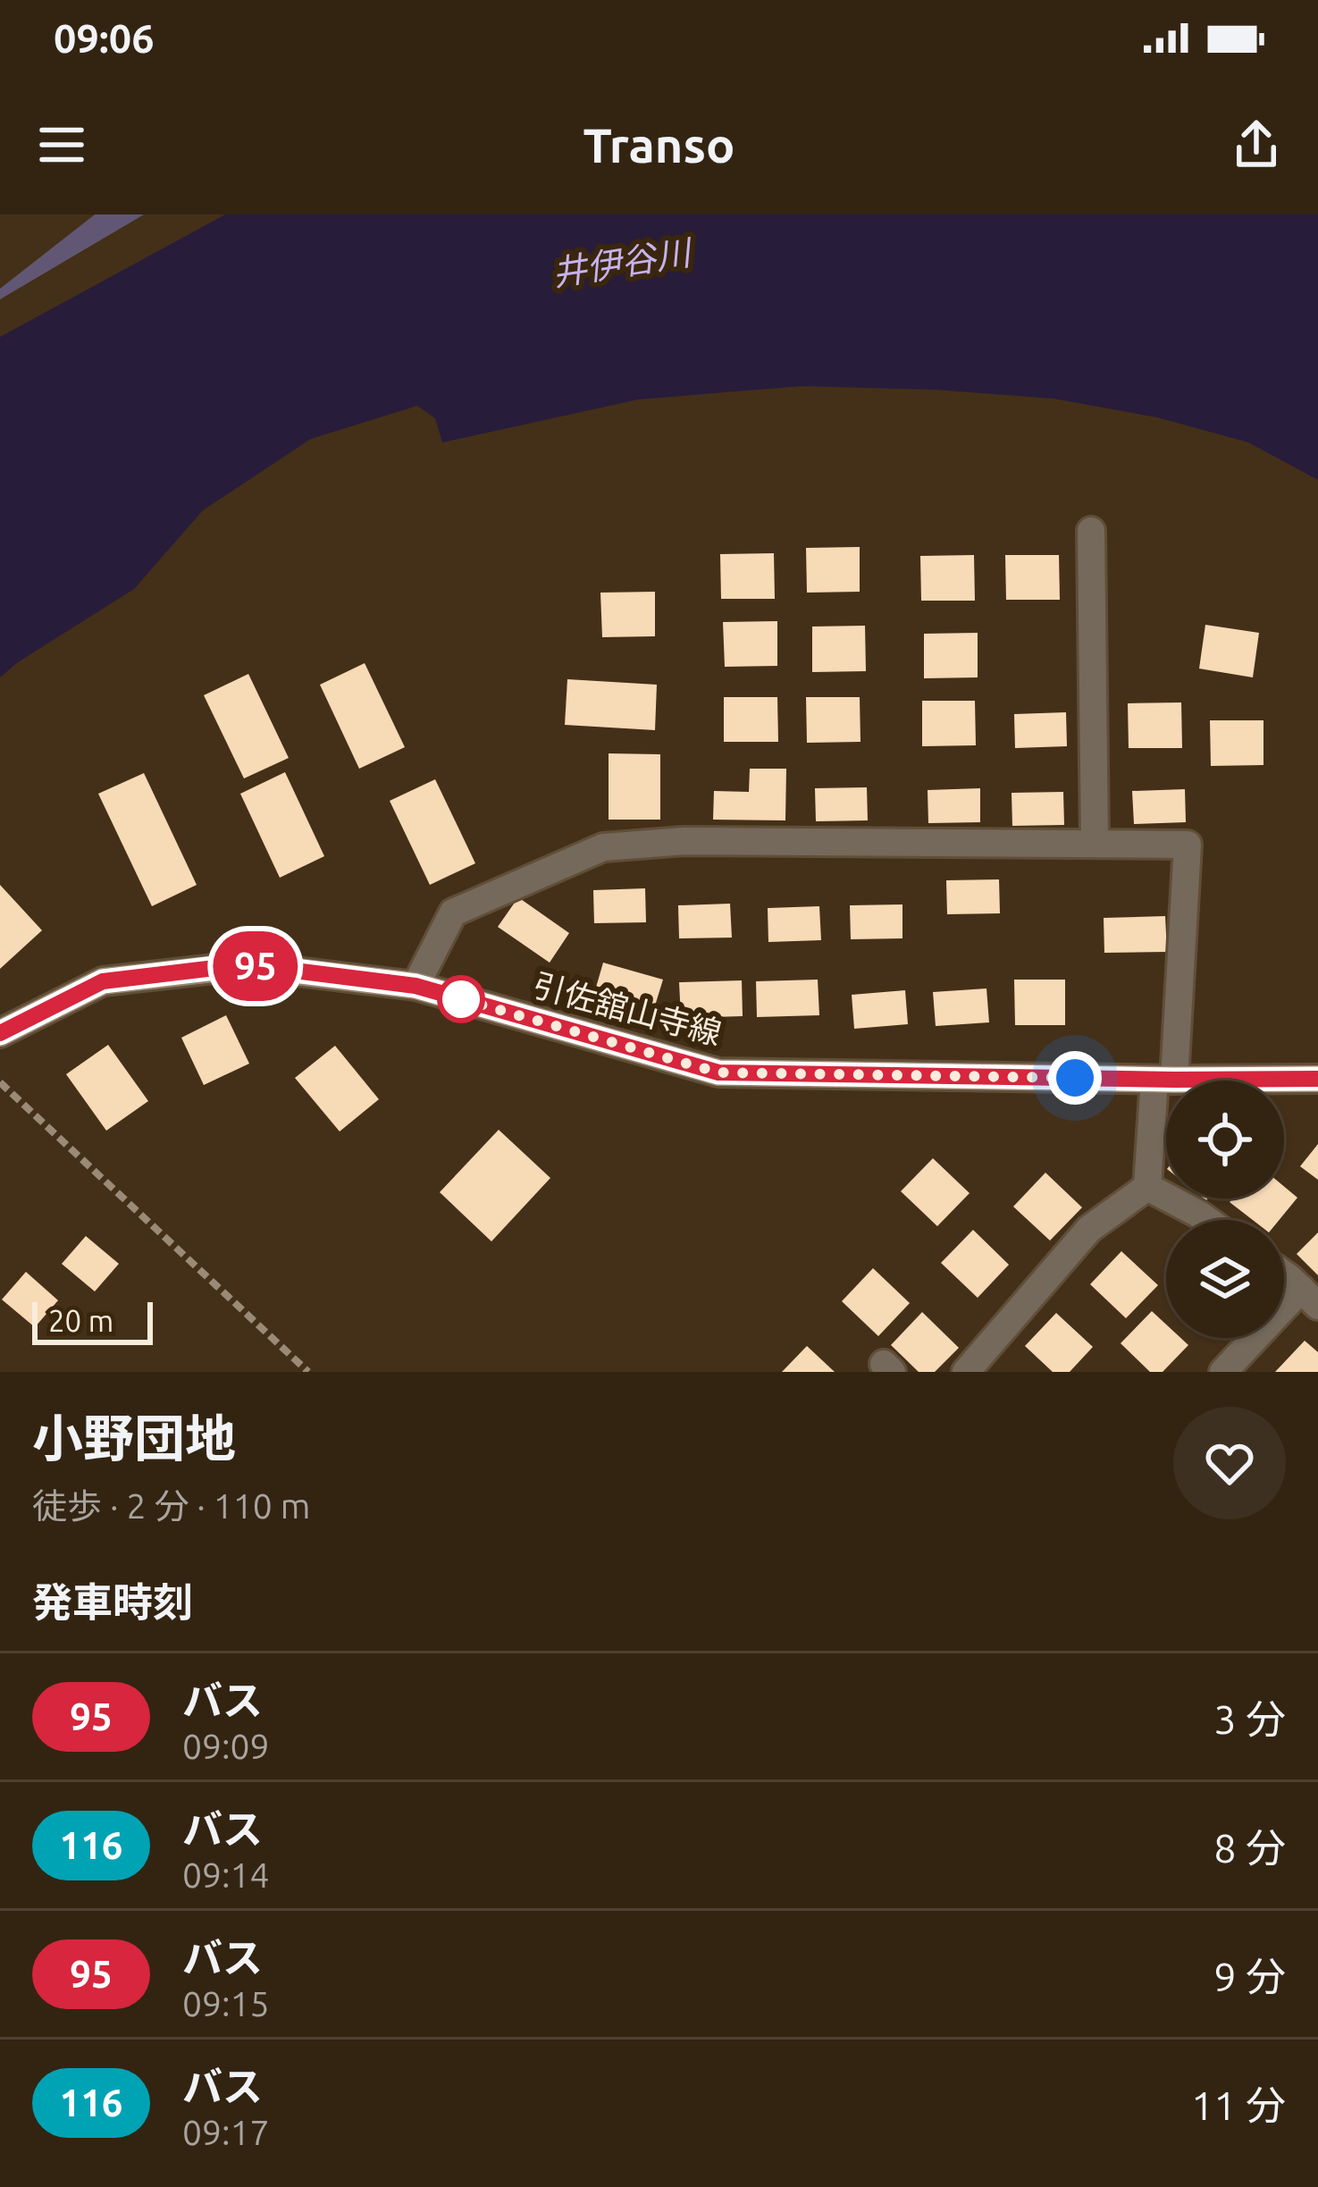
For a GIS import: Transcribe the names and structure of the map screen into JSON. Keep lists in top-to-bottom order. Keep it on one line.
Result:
{"streets":{"main road":["引佐舘山寺線"]},"water":["井伊谷川"],"lines":["bus line 95"],"scale_bar":"20 m","page":{"status":"09:06","header":"Transo","on_map":"95","scale":"20 m","heading":[["小野団地","徒歩 · 2 分 · 110 m"],"発車時刻"],"list":[{"mark":"95","name":"バス","note":"09:09","value":"3 分"},{"mark":"116","name":"バス","note":"09:14","value":"8 分"},{"mark":"95","name":"バス","note":"09:15","value":"9 分"},{"mark":"116","name":"バス","note":"09:17","value":"11 分"}]}}
